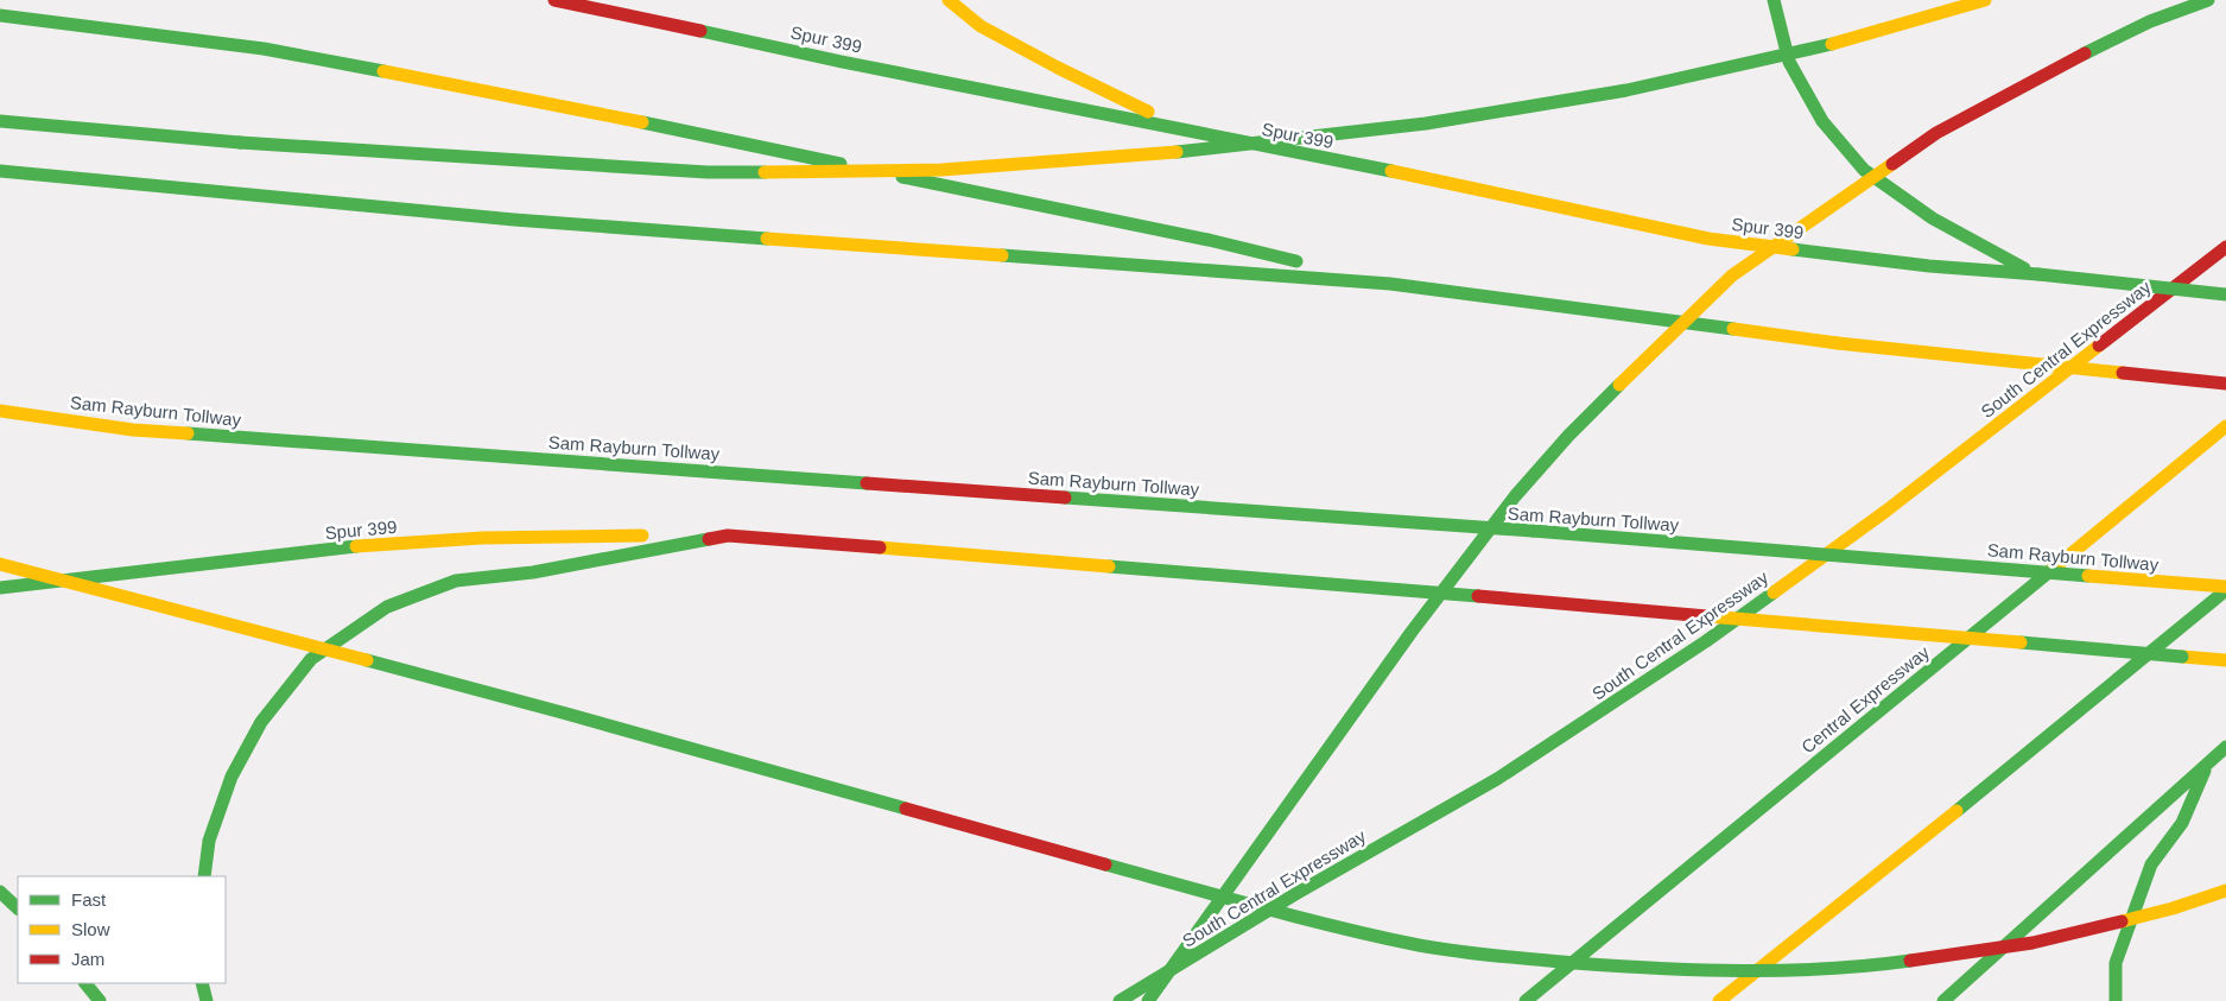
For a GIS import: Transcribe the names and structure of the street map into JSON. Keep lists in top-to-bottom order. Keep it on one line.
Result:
{"streets":{"main road":["Spur 399","South Central Expressway","Sam Rayburn Tollway","Central Expressway"]},"legend":["Fast","Slow","Jam"]}
